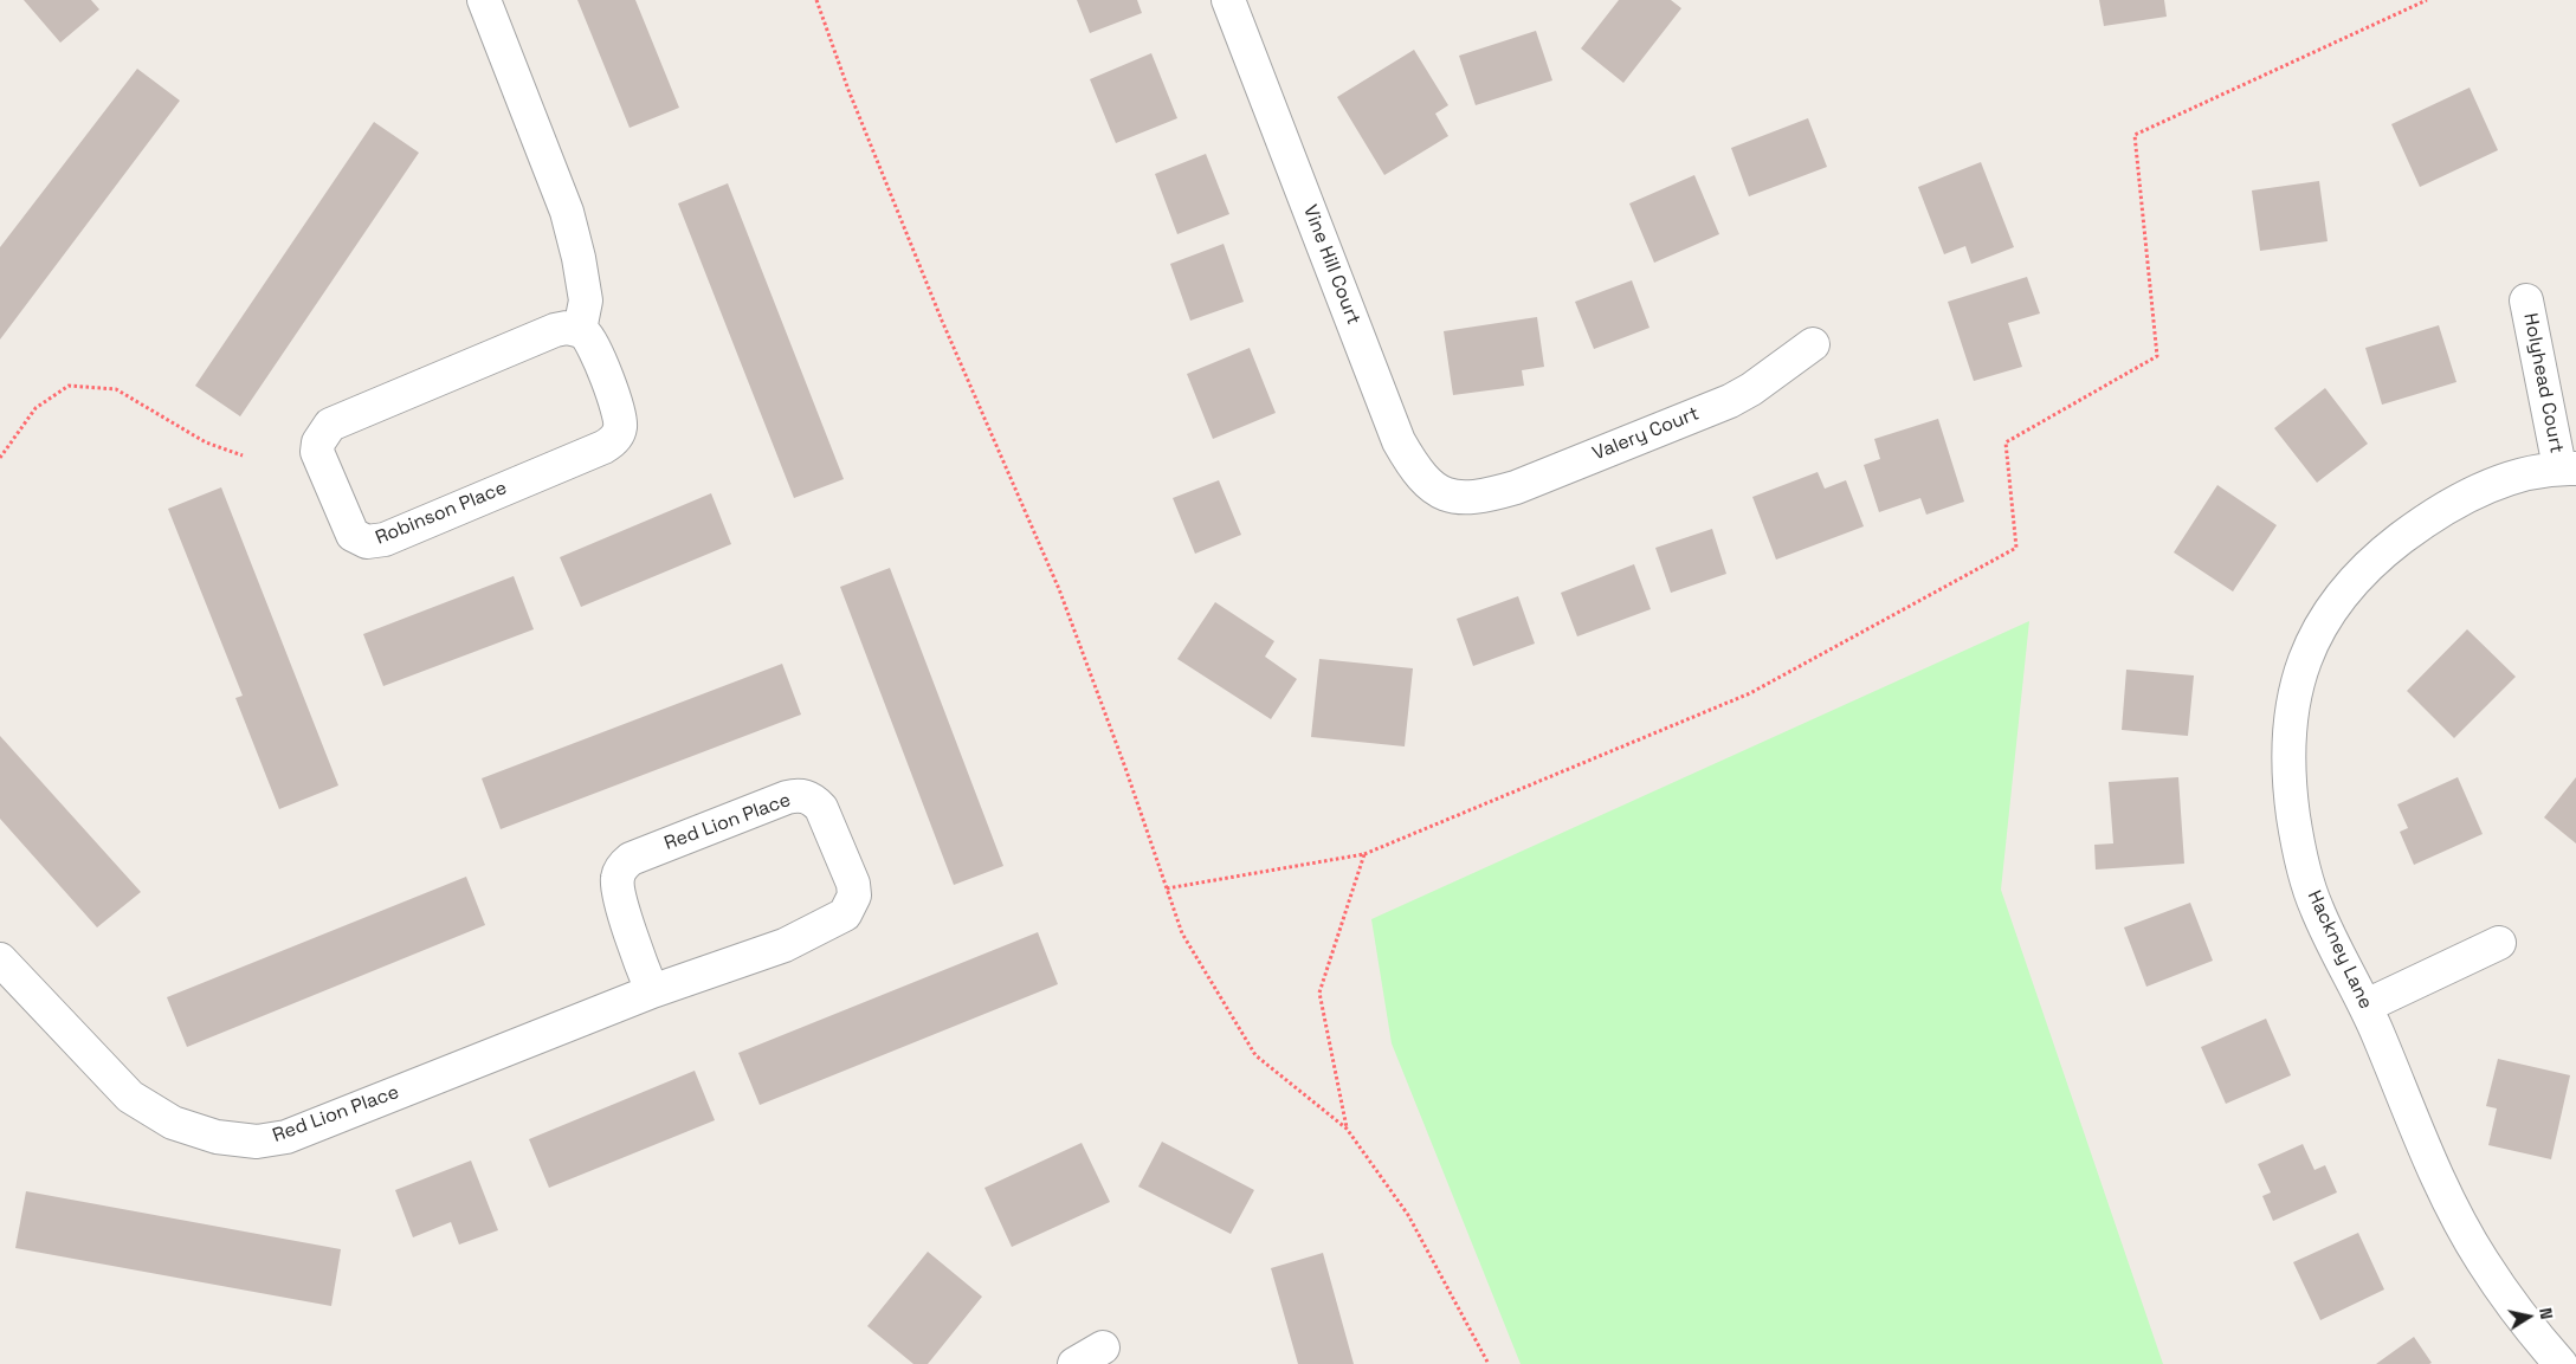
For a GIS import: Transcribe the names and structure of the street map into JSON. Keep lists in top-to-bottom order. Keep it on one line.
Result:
{"streets":{"street":["Vine Hill Court","Holyhead Court","Valery Court","Robinson Place","Red Lion Place","Hackney Lane"]},"crossings":[["Vine Hill Court","Valery Court"],["Holyhead Court","Hackney Lane"]],"north":"right"}
